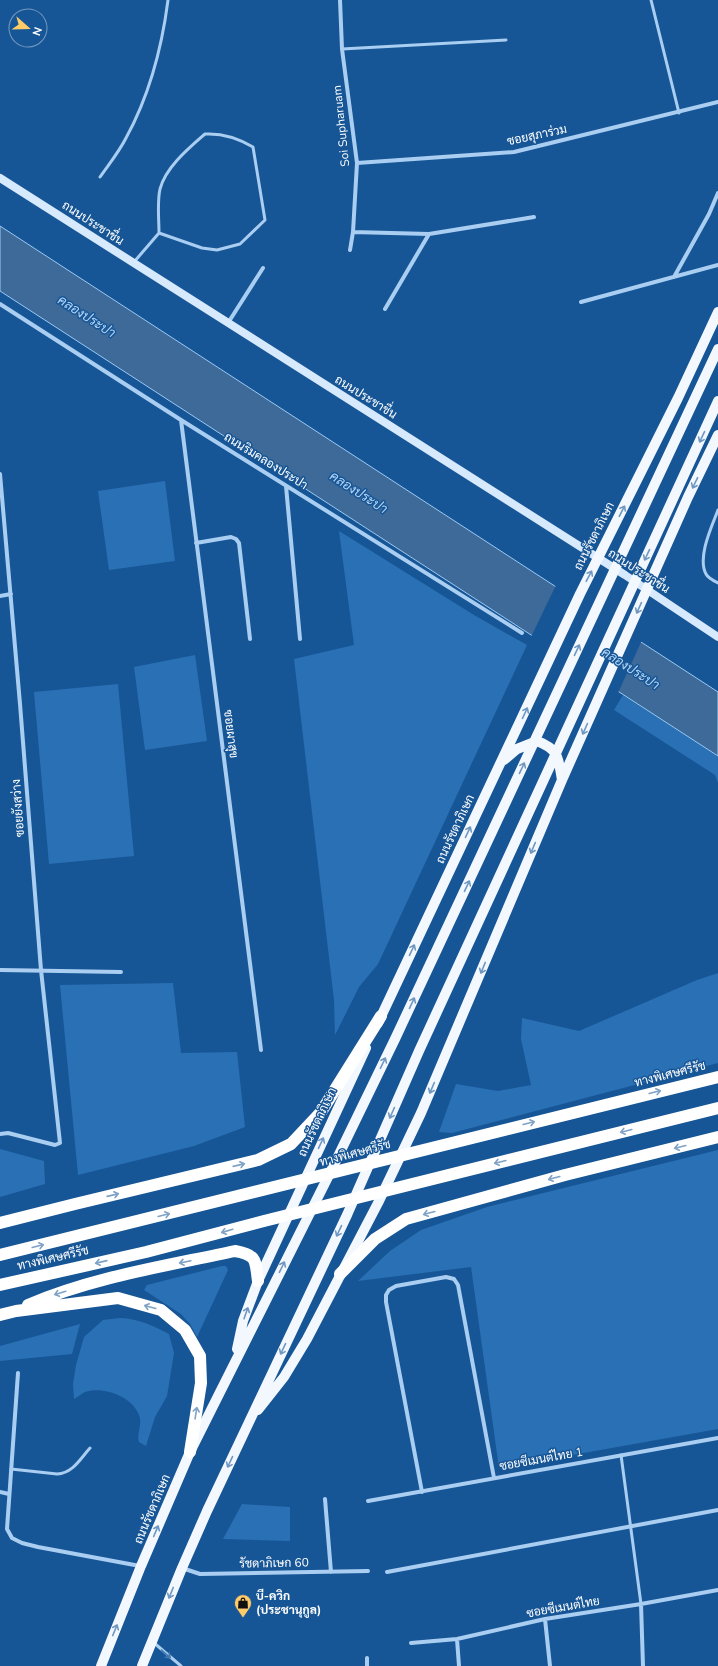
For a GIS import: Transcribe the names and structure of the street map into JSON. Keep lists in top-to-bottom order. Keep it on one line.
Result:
{"streets":{"highway":["ทางพิเศษศรีรัช"],"main road":["ถนนประชาชื่น","ถนนรัชดาภิเษก"],"street":["Soi Supharuam","ซอยสุภาร่วม","ถนนริมคลองประปา","ซอยผาสุข","ซอยยังสว่าง","ซอยซีเมนต์ไทย 1","รัชดาภิเษก 60","ซอยซีเมนต์ไทย"]},"crossings":[["Soi Supharuam","ซอยสุภาร่วม"],["ถนนประชาชื่น","ถนนรัชดาภิเษก"],["ถนนริมคลองประปา","ซอยผาสุข"]],"water":["คลองประปา"],"places":{"shop":["บี-ควิก (ประชานุกูล)"]},"north":"right"}
